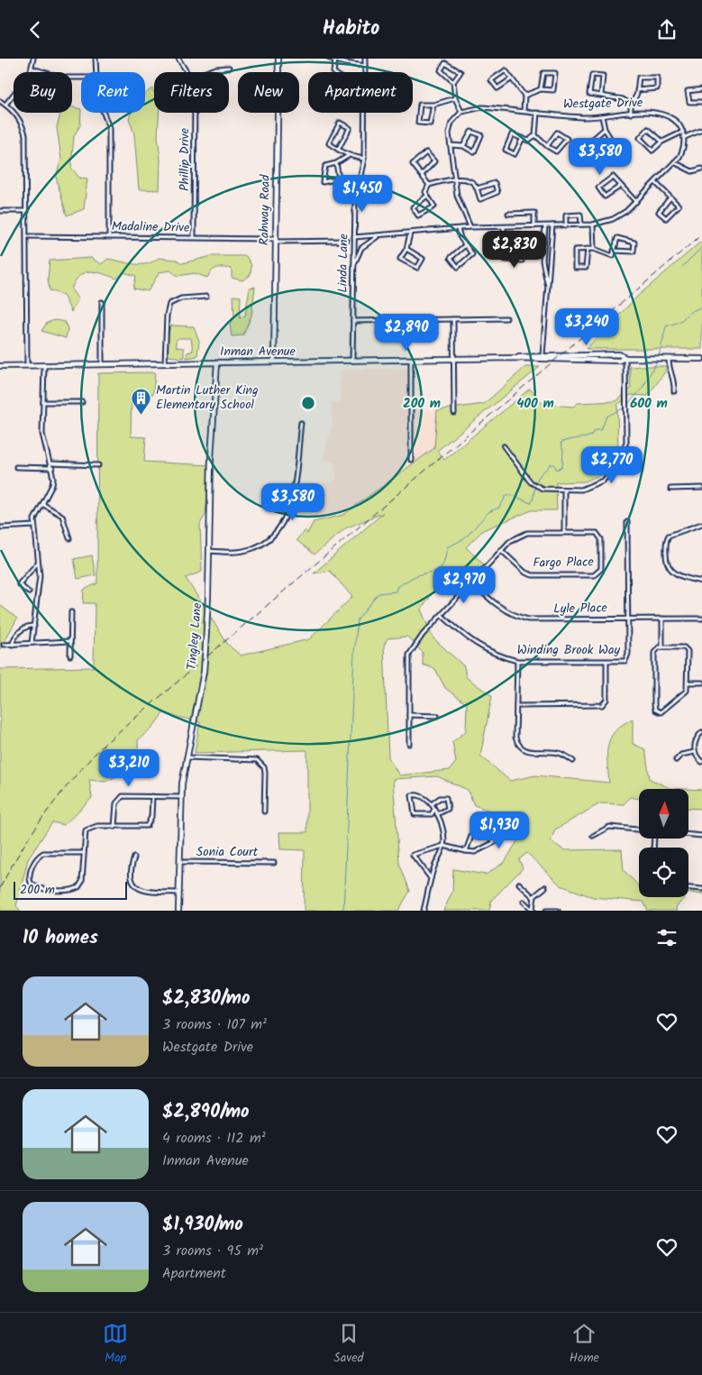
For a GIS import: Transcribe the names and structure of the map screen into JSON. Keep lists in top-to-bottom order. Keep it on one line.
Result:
{"streets":{"street":["Westgate Drive","Phillip Drive","Rahway Road","Madaline Drive","Linda Lane","Inman Avenue","Fargo Place","Lyle Place","Tingley Lane","Winding Brook Way","Sonia Court"]},"crossings":[["Phillip Drive","Madaline Drive"],["Rahway Road","Madaline Drive"],["Rahway Road","Inman Avenue"],["Linda Lane","Inman Avenue"],["Inman Avenue","Tingley Lane"],["Lyle Place","Winding Brook Way"],["Tingley Lane","Sonia Court"]],"places":{"building":["Martin Luther King Elementary School"]},"scale_bar":"200 m","north":"top","page":{"header":"Habito","chip":["Buy","Rent","Filters","New","Apartment"],"price":["$3,580","$1,450","$2,830","$3,240","$2,890","$2,770","$3,580","$2,970","$3,210","$1,930"],"scale":"200 m","heading":"10 homes","list":[{"name":"$2,830/mo","note":"3 rooms · 107 m² · Westgate Drive"},{"name":"$2,890/mo","note":"4 rooms · 112 m² · Inman Avenue"},{"name":"$1,930/mo","note":"3 rooms · 95 m² · Apartment"}],"tabs":["Map","Saved","Home"]},"rings":["200 m","400 m","600 m"]}
